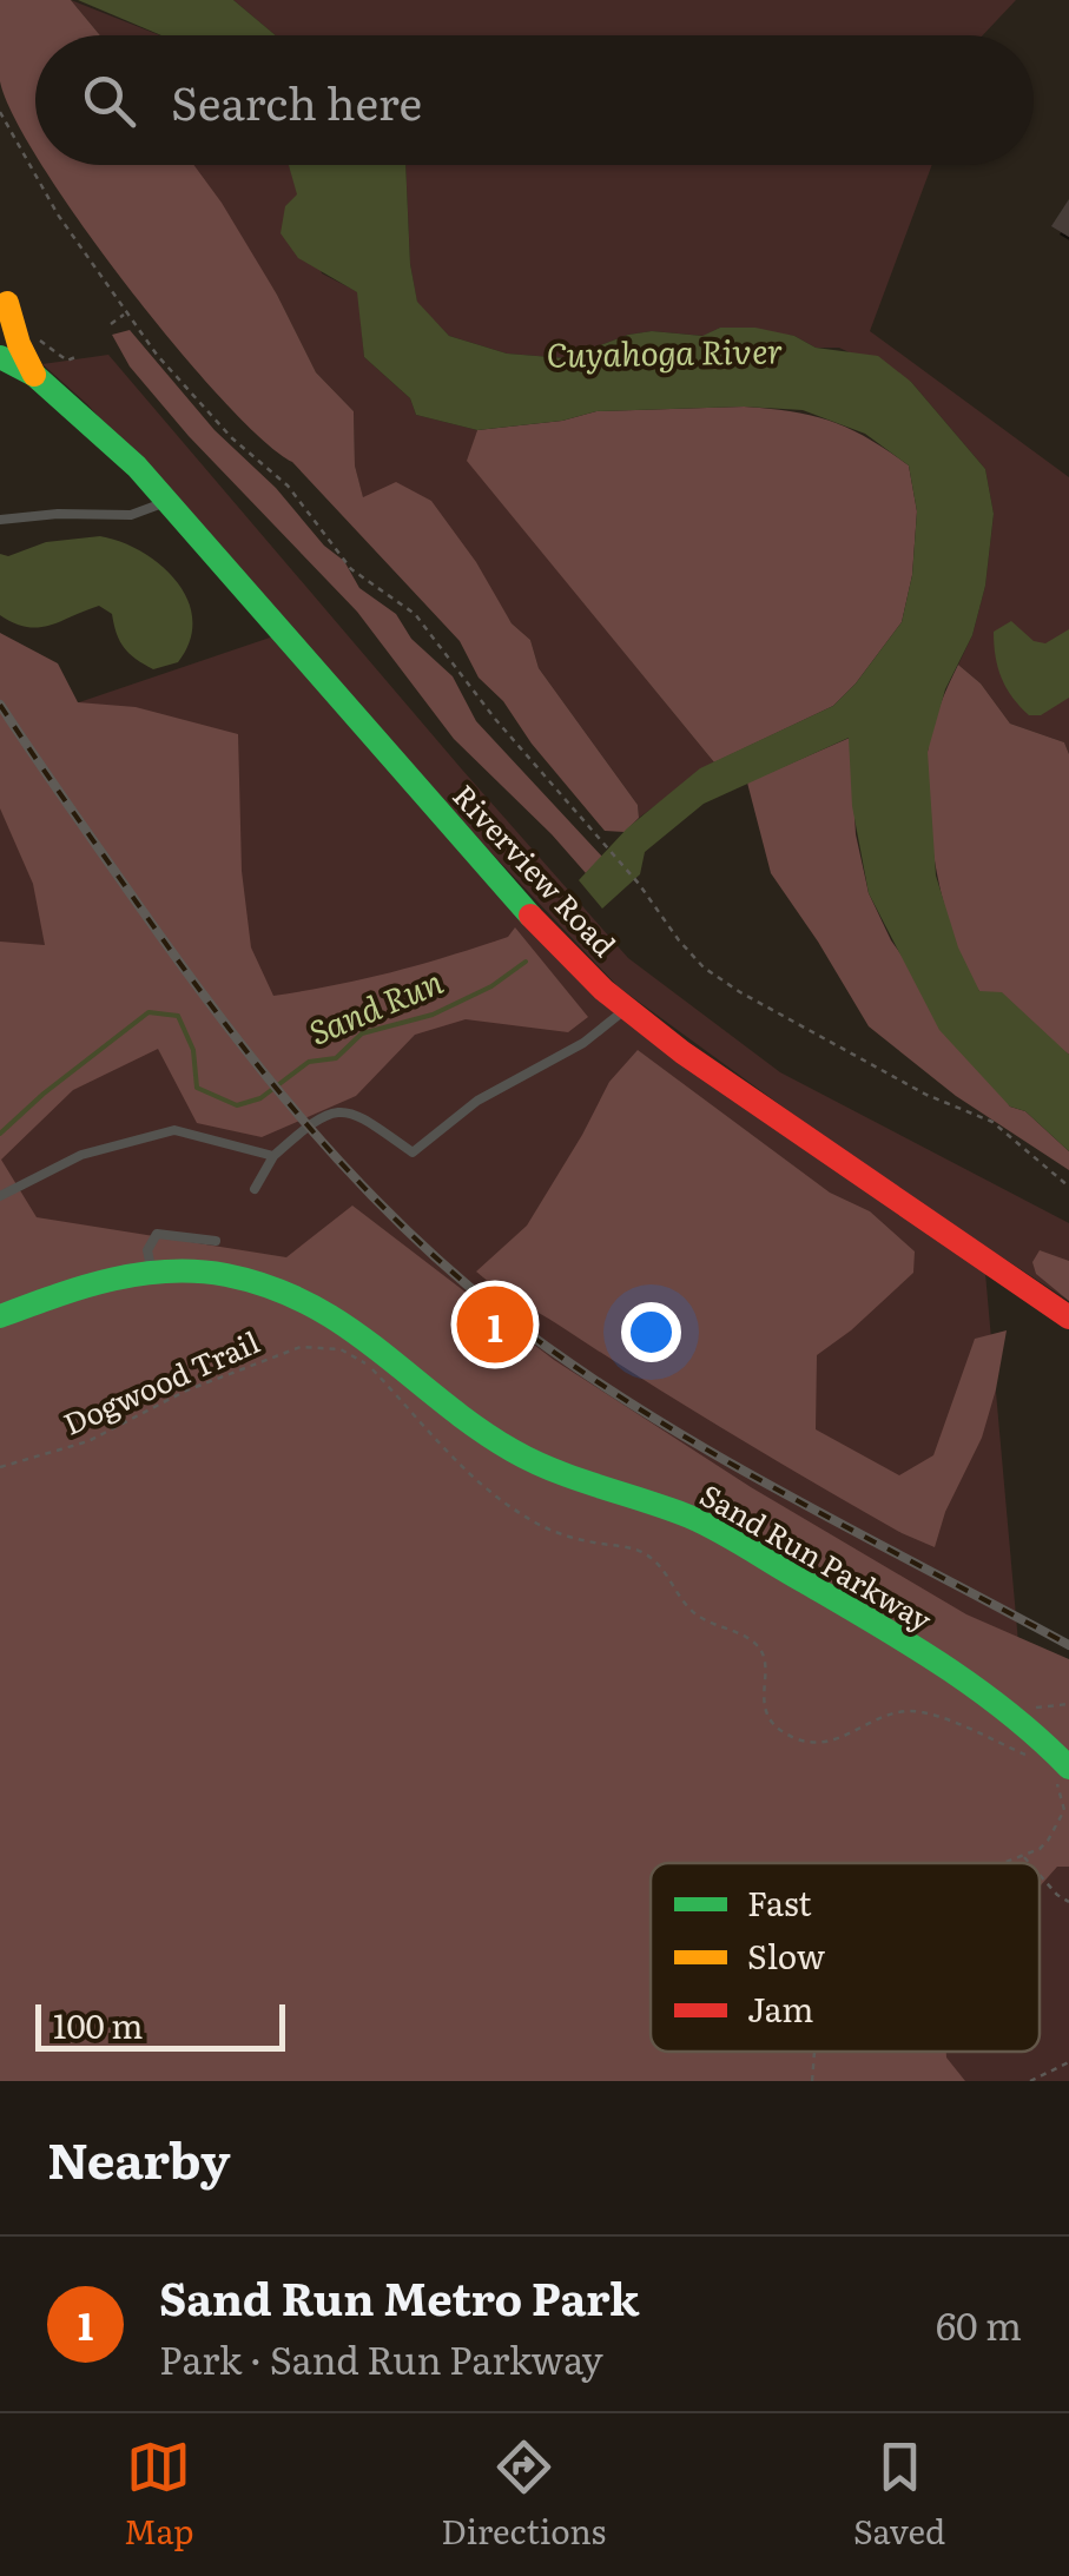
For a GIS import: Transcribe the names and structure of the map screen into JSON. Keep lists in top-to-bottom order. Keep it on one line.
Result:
{"streets":{"main road":["Riverview Road","Sand Run Parkway"],"path":["Dogwood Trail"]},"water":["Cuyahoga River","Sand Run"],"legend":["Fast","Slow","Jam"],"scale_bar":"100 m","page":{"search":"Search here","pins":"1","scale":"100 m","heading":"Nearby","list":[{"mark":"1","name":"Sand Run Metro Park","note":"Park · Sand Run Parkway","value":"60 m"}],"nav":["Map","Directions","Saved"]}}
